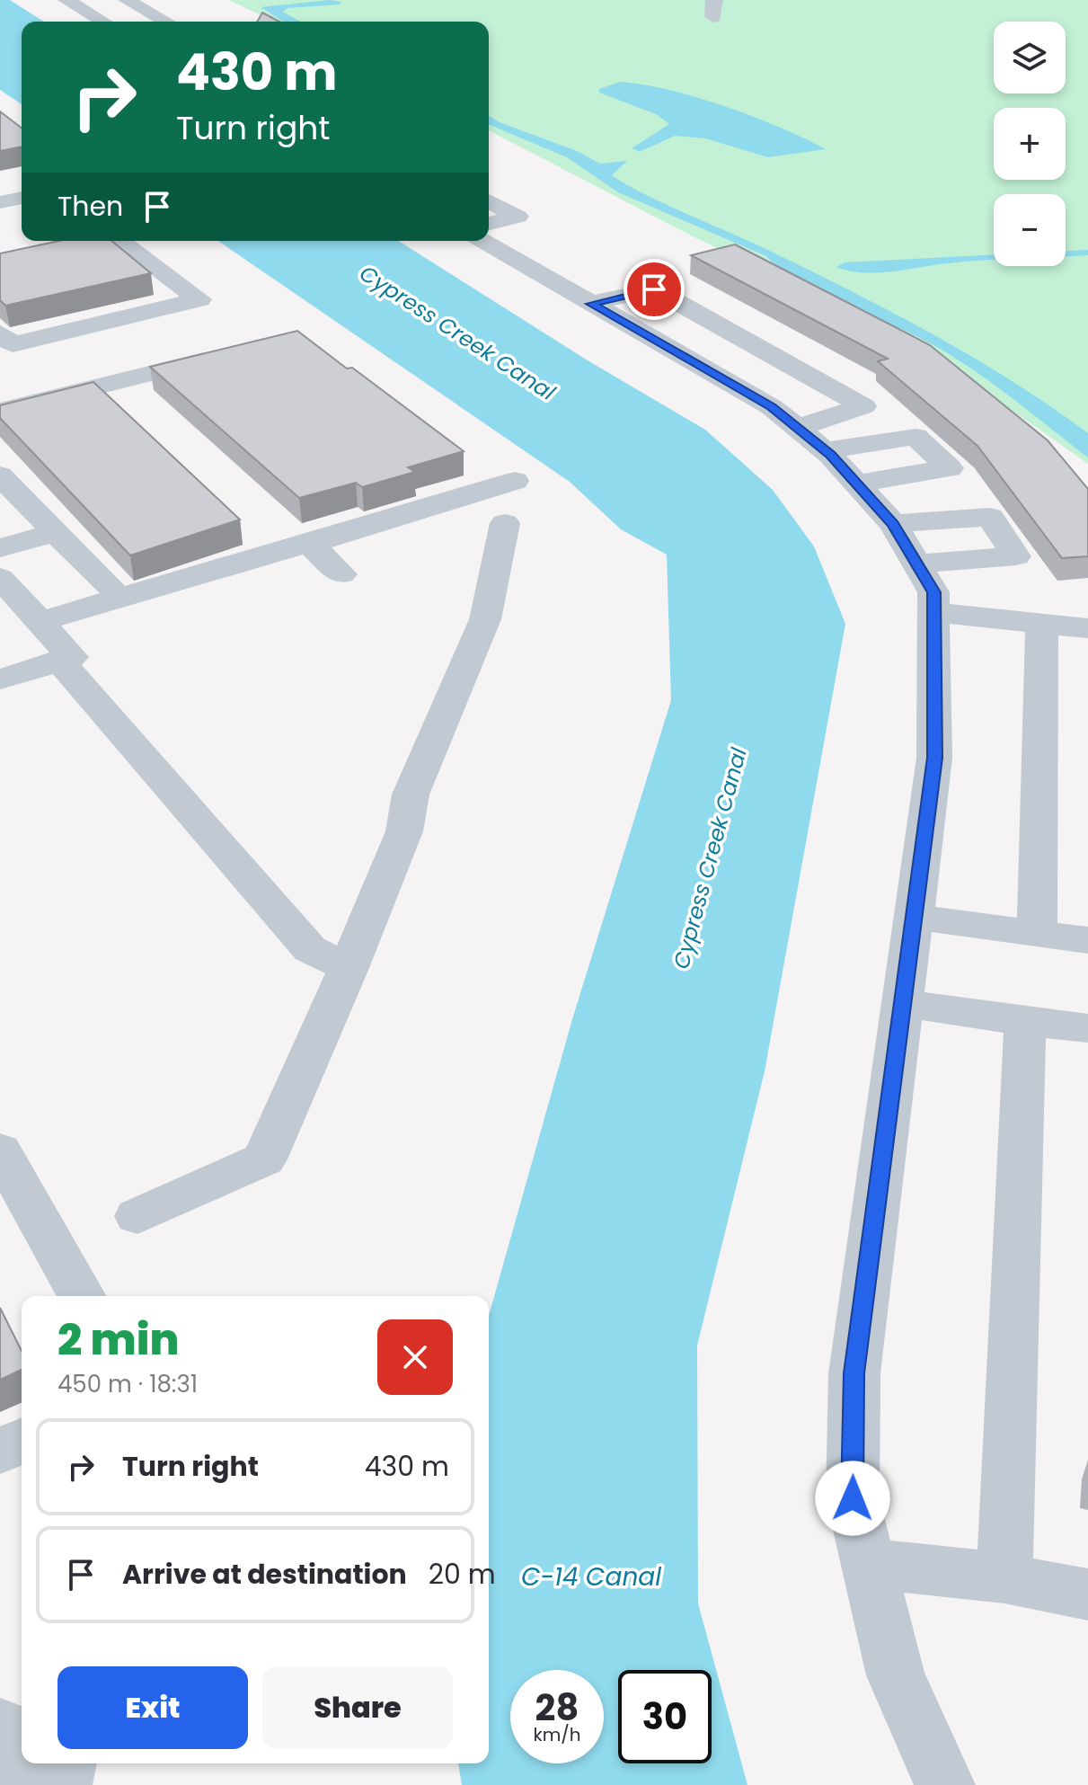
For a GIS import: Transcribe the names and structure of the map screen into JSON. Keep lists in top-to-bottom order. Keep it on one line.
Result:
{"water":["Cypress Creek Canal","C-14 Canal"],"page":{"map_buttons":["+","−"],"turn":["430 m","Turn right"],"then":"Then","heading":["2 min","450 m · 18:31"],"list":[{"name":"Turn right","value":"430 m"},{"name":"Arrive at destination","value":"20 m"}],"buttons":["Exit","Share"],"speed":"28 km/h","limit":"30"}}
